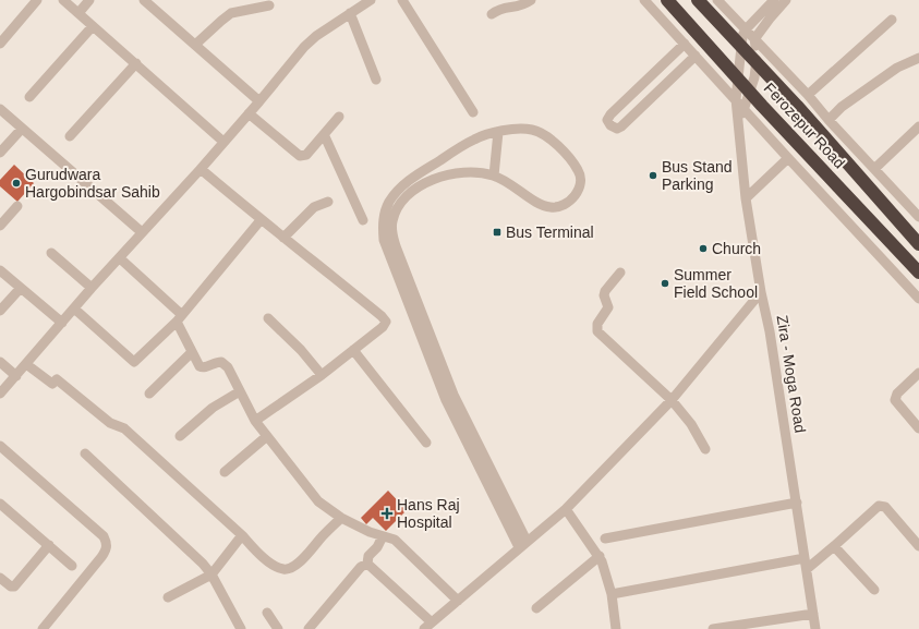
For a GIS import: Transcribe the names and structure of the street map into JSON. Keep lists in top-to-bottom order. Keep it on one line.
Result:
{"streets":{"highway":["Ferozepur Road"],"street":["Zira - Moga Road"]},"places":{"other":["Bus Stand Parking","Gurudwara Hargobindsar Sahib","Church","Summer Field School"],"transit":["Bus Terminal"],"health":["Hans Raj Hospital"]}}
